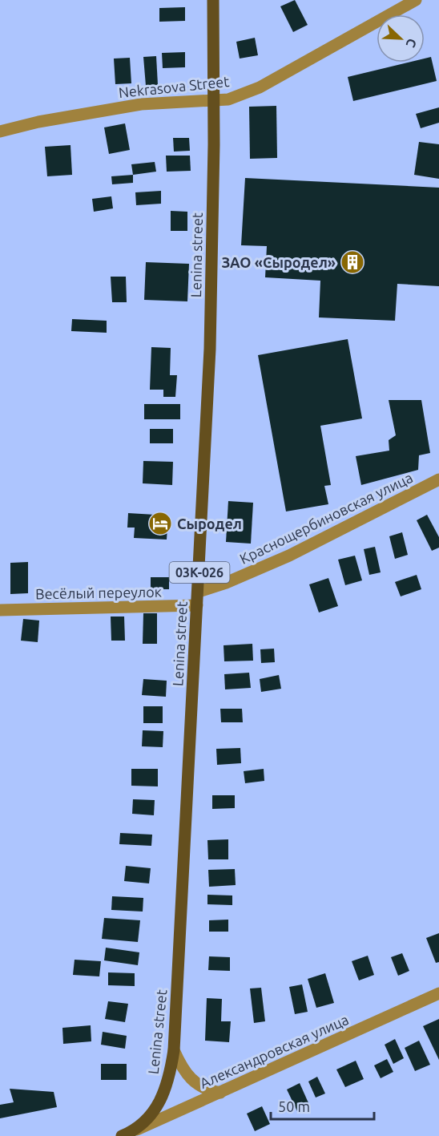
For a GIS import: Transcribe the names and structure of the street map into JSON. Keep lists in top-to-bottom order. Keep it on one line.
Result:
{"streets":{"main road":["Lenina street","03К-026"],"street":["Nekrasova Street","Краснощербиновская улица","Весёлый переулок","Александровская улица"]},"crossings":[["Nekrasova Street","Lenina street"],["Lenina street","Краснощербиновская улица"],["Lenina street","Весёлый переулок"],["Lenina street","Александровская улица"]],"places":{"building":["ЗАО «Сыродел»"],"hotel":["Сыродел"]},"scale_bar":"50 m","north":"bottom right"}
